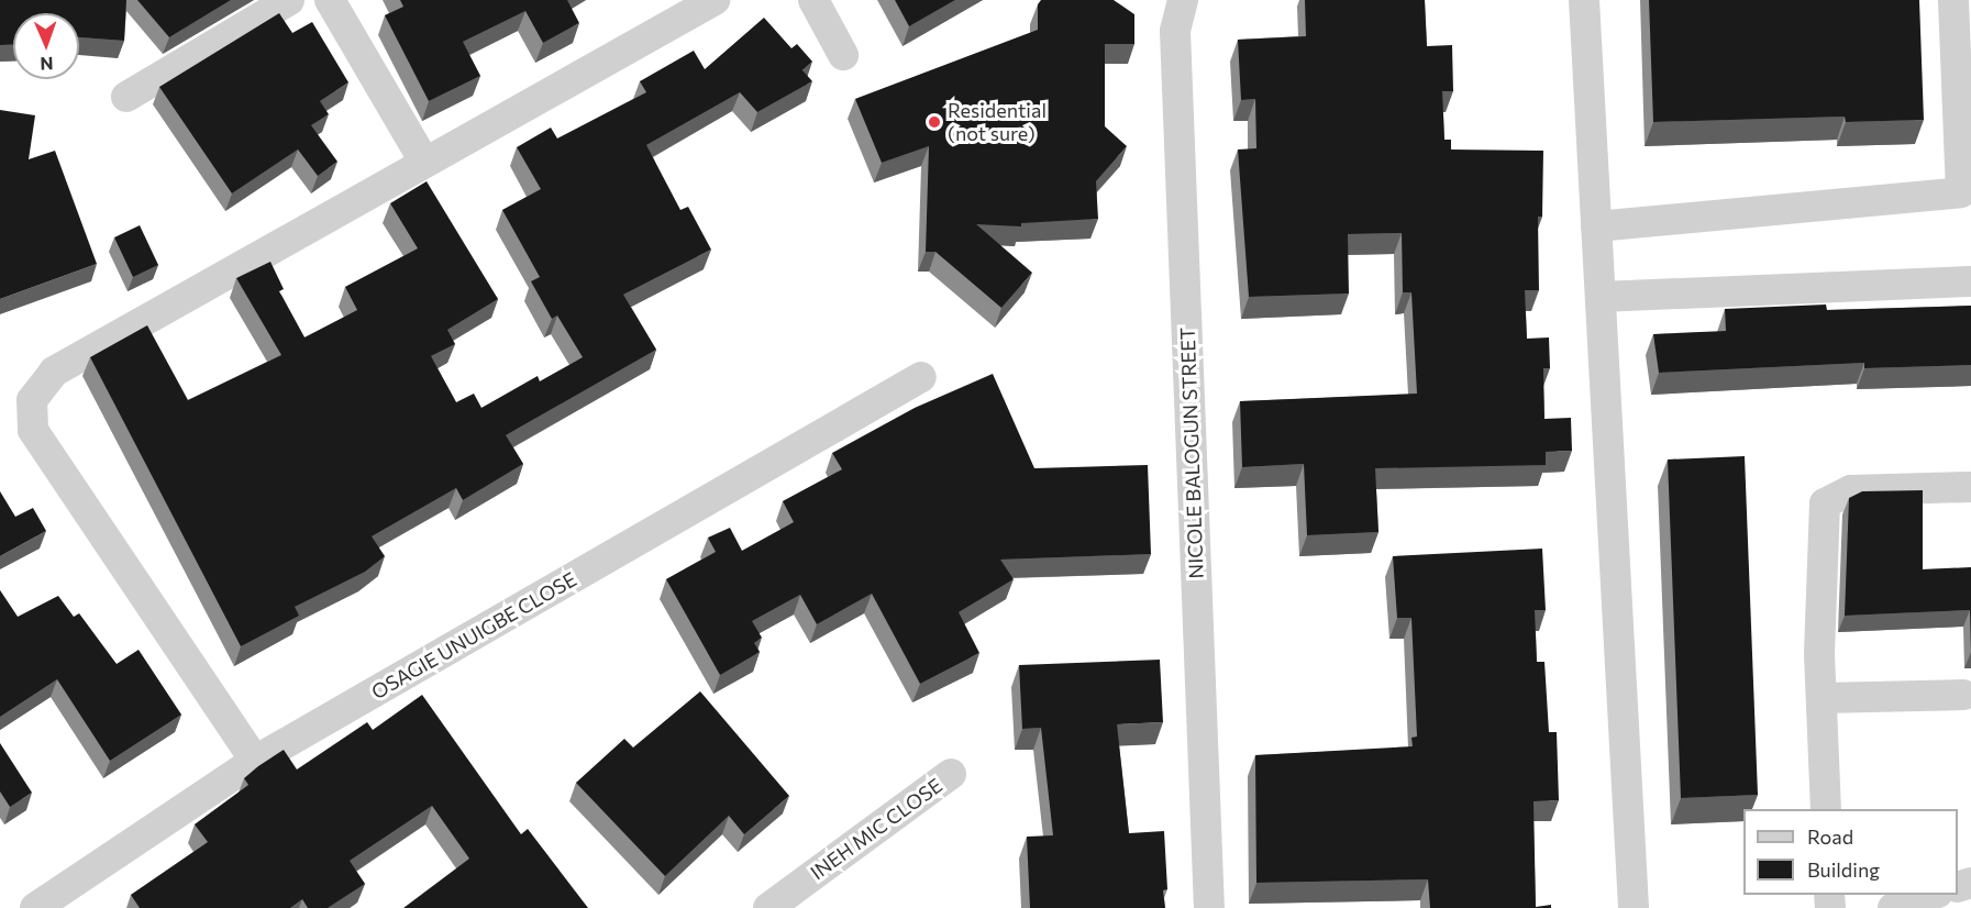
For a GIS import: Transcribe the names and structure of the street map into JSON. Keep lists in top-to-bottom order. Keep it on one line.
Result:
{"streets":{"street":["NICOLE BALOGUN STREET","OSAGIE UNUIGBE CLOSE","INEH MIC CLOSE"]},"places":["Residential (not sure)"],"legend":["Road","Building"],"north":"bottom"}
